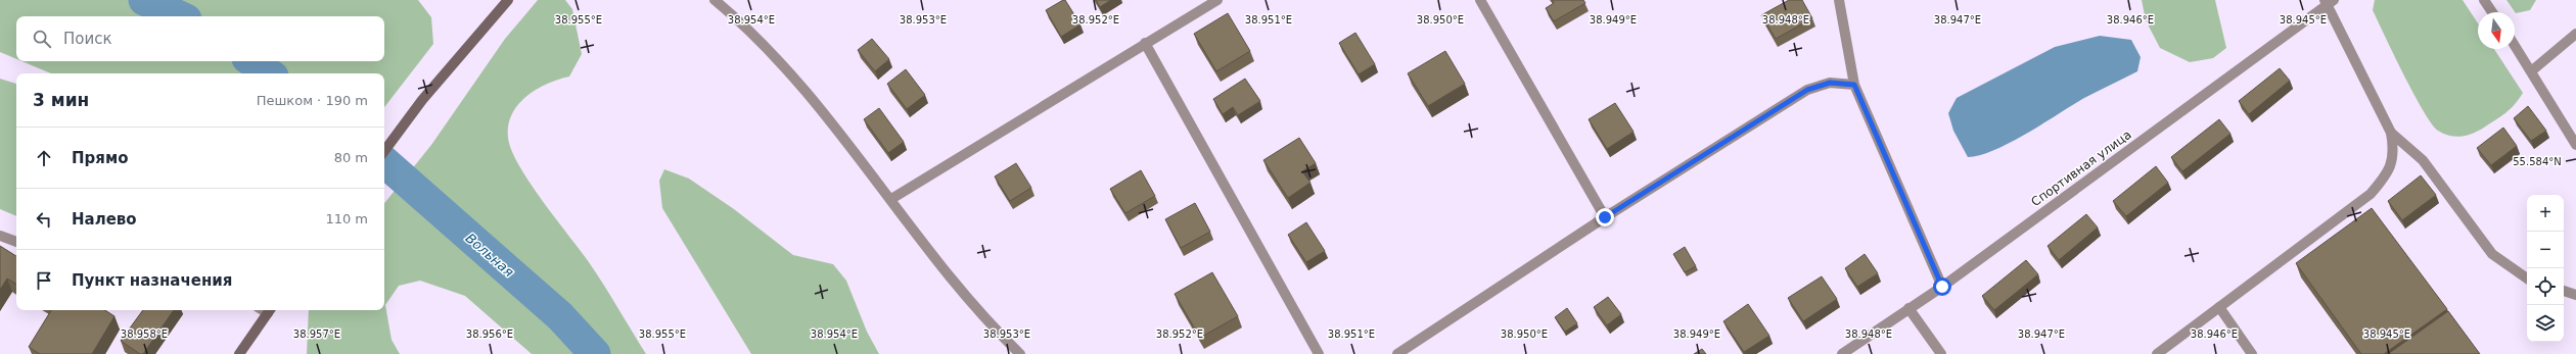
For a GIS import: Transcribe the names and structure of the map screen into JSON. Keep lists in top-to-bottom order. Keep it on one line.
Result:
{"streets":{"street":["Спортивная улица"]},"water":["Вольная"],"north":"bottom","page":{"search":"Поиск","heading":["3 мин","Пешком · 190 m"],"list":[["Прямо","80 m"],["Налево","110 m"],"Пункт назначения"],"map_buttons":["+","−"]},"coordinates":["38.955°E","38.954°E","38.953°E","38.952°E","38.951°E","38.950°E","38.949°E","38.948°E","38.947°E","38.946°E","38.945°E","55.584°N","38.958°E","38.957°E","38.956°E"]}
